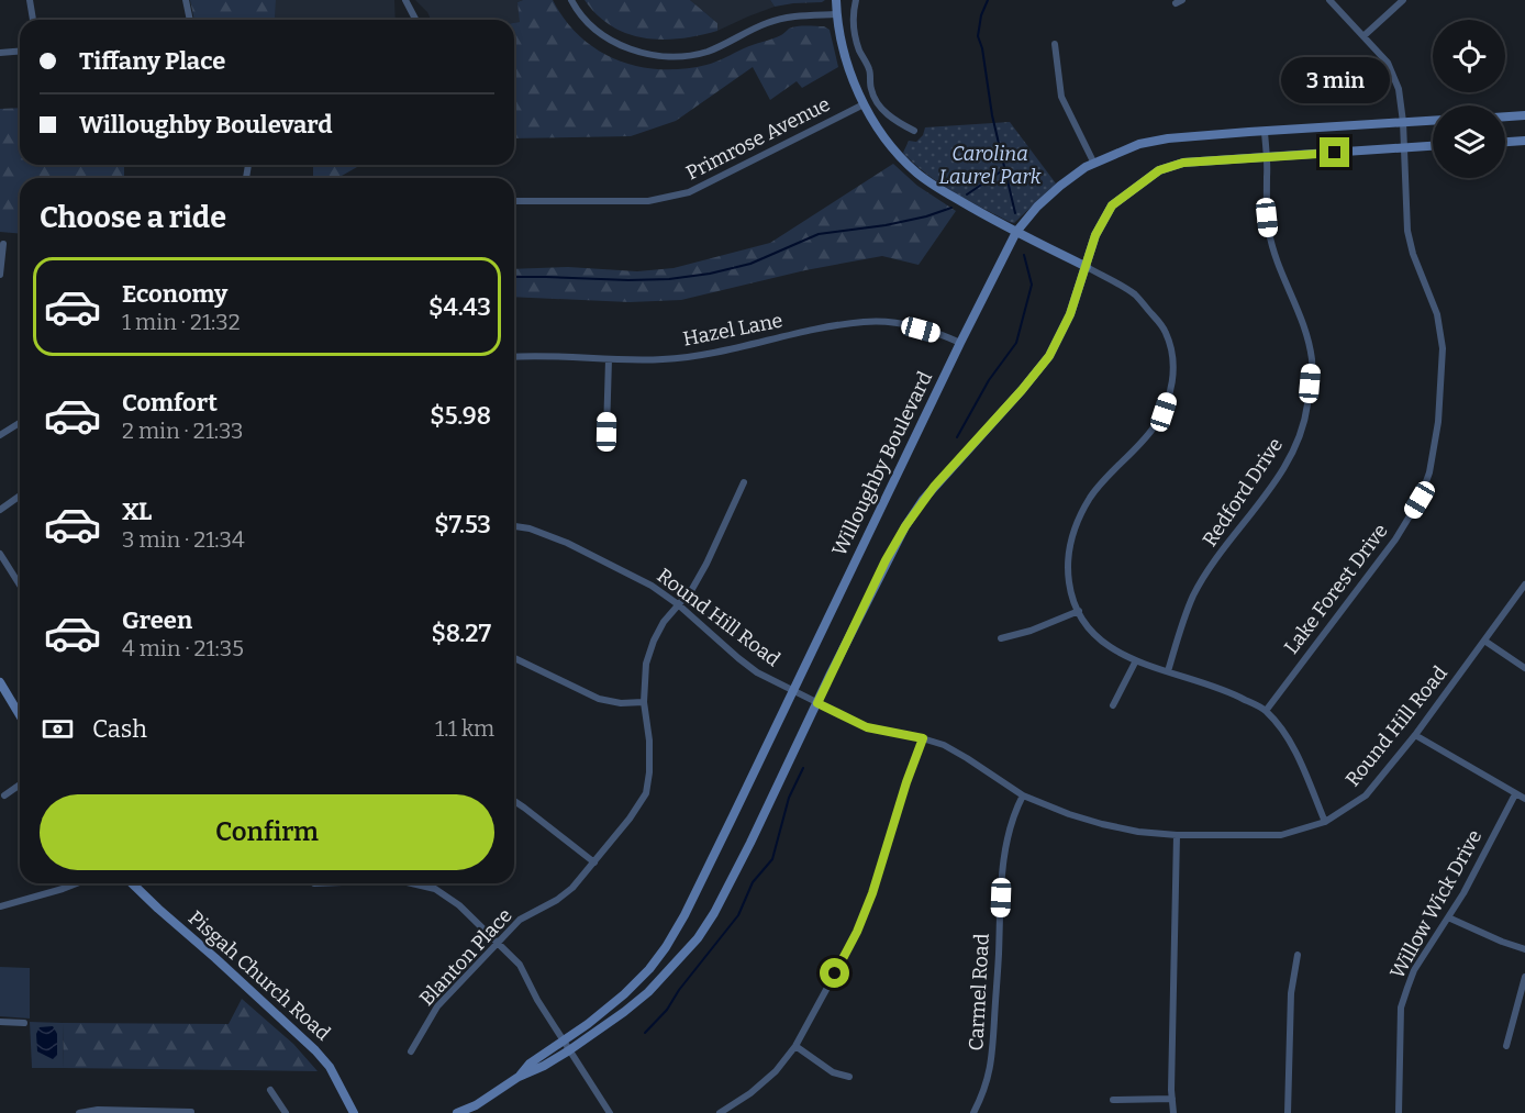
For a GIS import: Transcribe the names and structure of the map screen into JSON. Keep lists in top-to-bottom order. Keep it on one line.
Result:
{"streets":{"street":["Primrose Avenue","Hazel Lane","Willoughby Boulevard","Redford Drive","Lake Forest Drive","Round Hill Road","Willow Wick Drive","Blanton Place","Pisgah Church Road","Carmel Road"]},"crossings":[["Hazel Lane","Willoughby Boulevard"],["Willoughby Boulevard","Redford Drive"],["Willoughby Boulevard","Lake Forest Drive"],["Willoughby Boulevard","Round Hill Road"],["Round Hill Road","Blanton Place"],["Round Hill Road","Carmel Road"]],"parks":["Carolina Laurel Park"],"page":{"banner":["Tiffany Place","Willoughby Boulevard"],"bubble":"3 min","heading":"Choose a ride","list":[{"name":"Economy","note":"1 min · 21:32","value":"$4.43"},{"name":"Comfort","note":"2 min · 21:33","value":"$5.98"},{"name":"XL","note":"3 min · 21:34","value":"$7.53"},{"name":"Green","note":"4 min · 21:35","value":"$8.27"}],"pay":["Cash","1.1 km"],"buttons":"Confirm"}}
